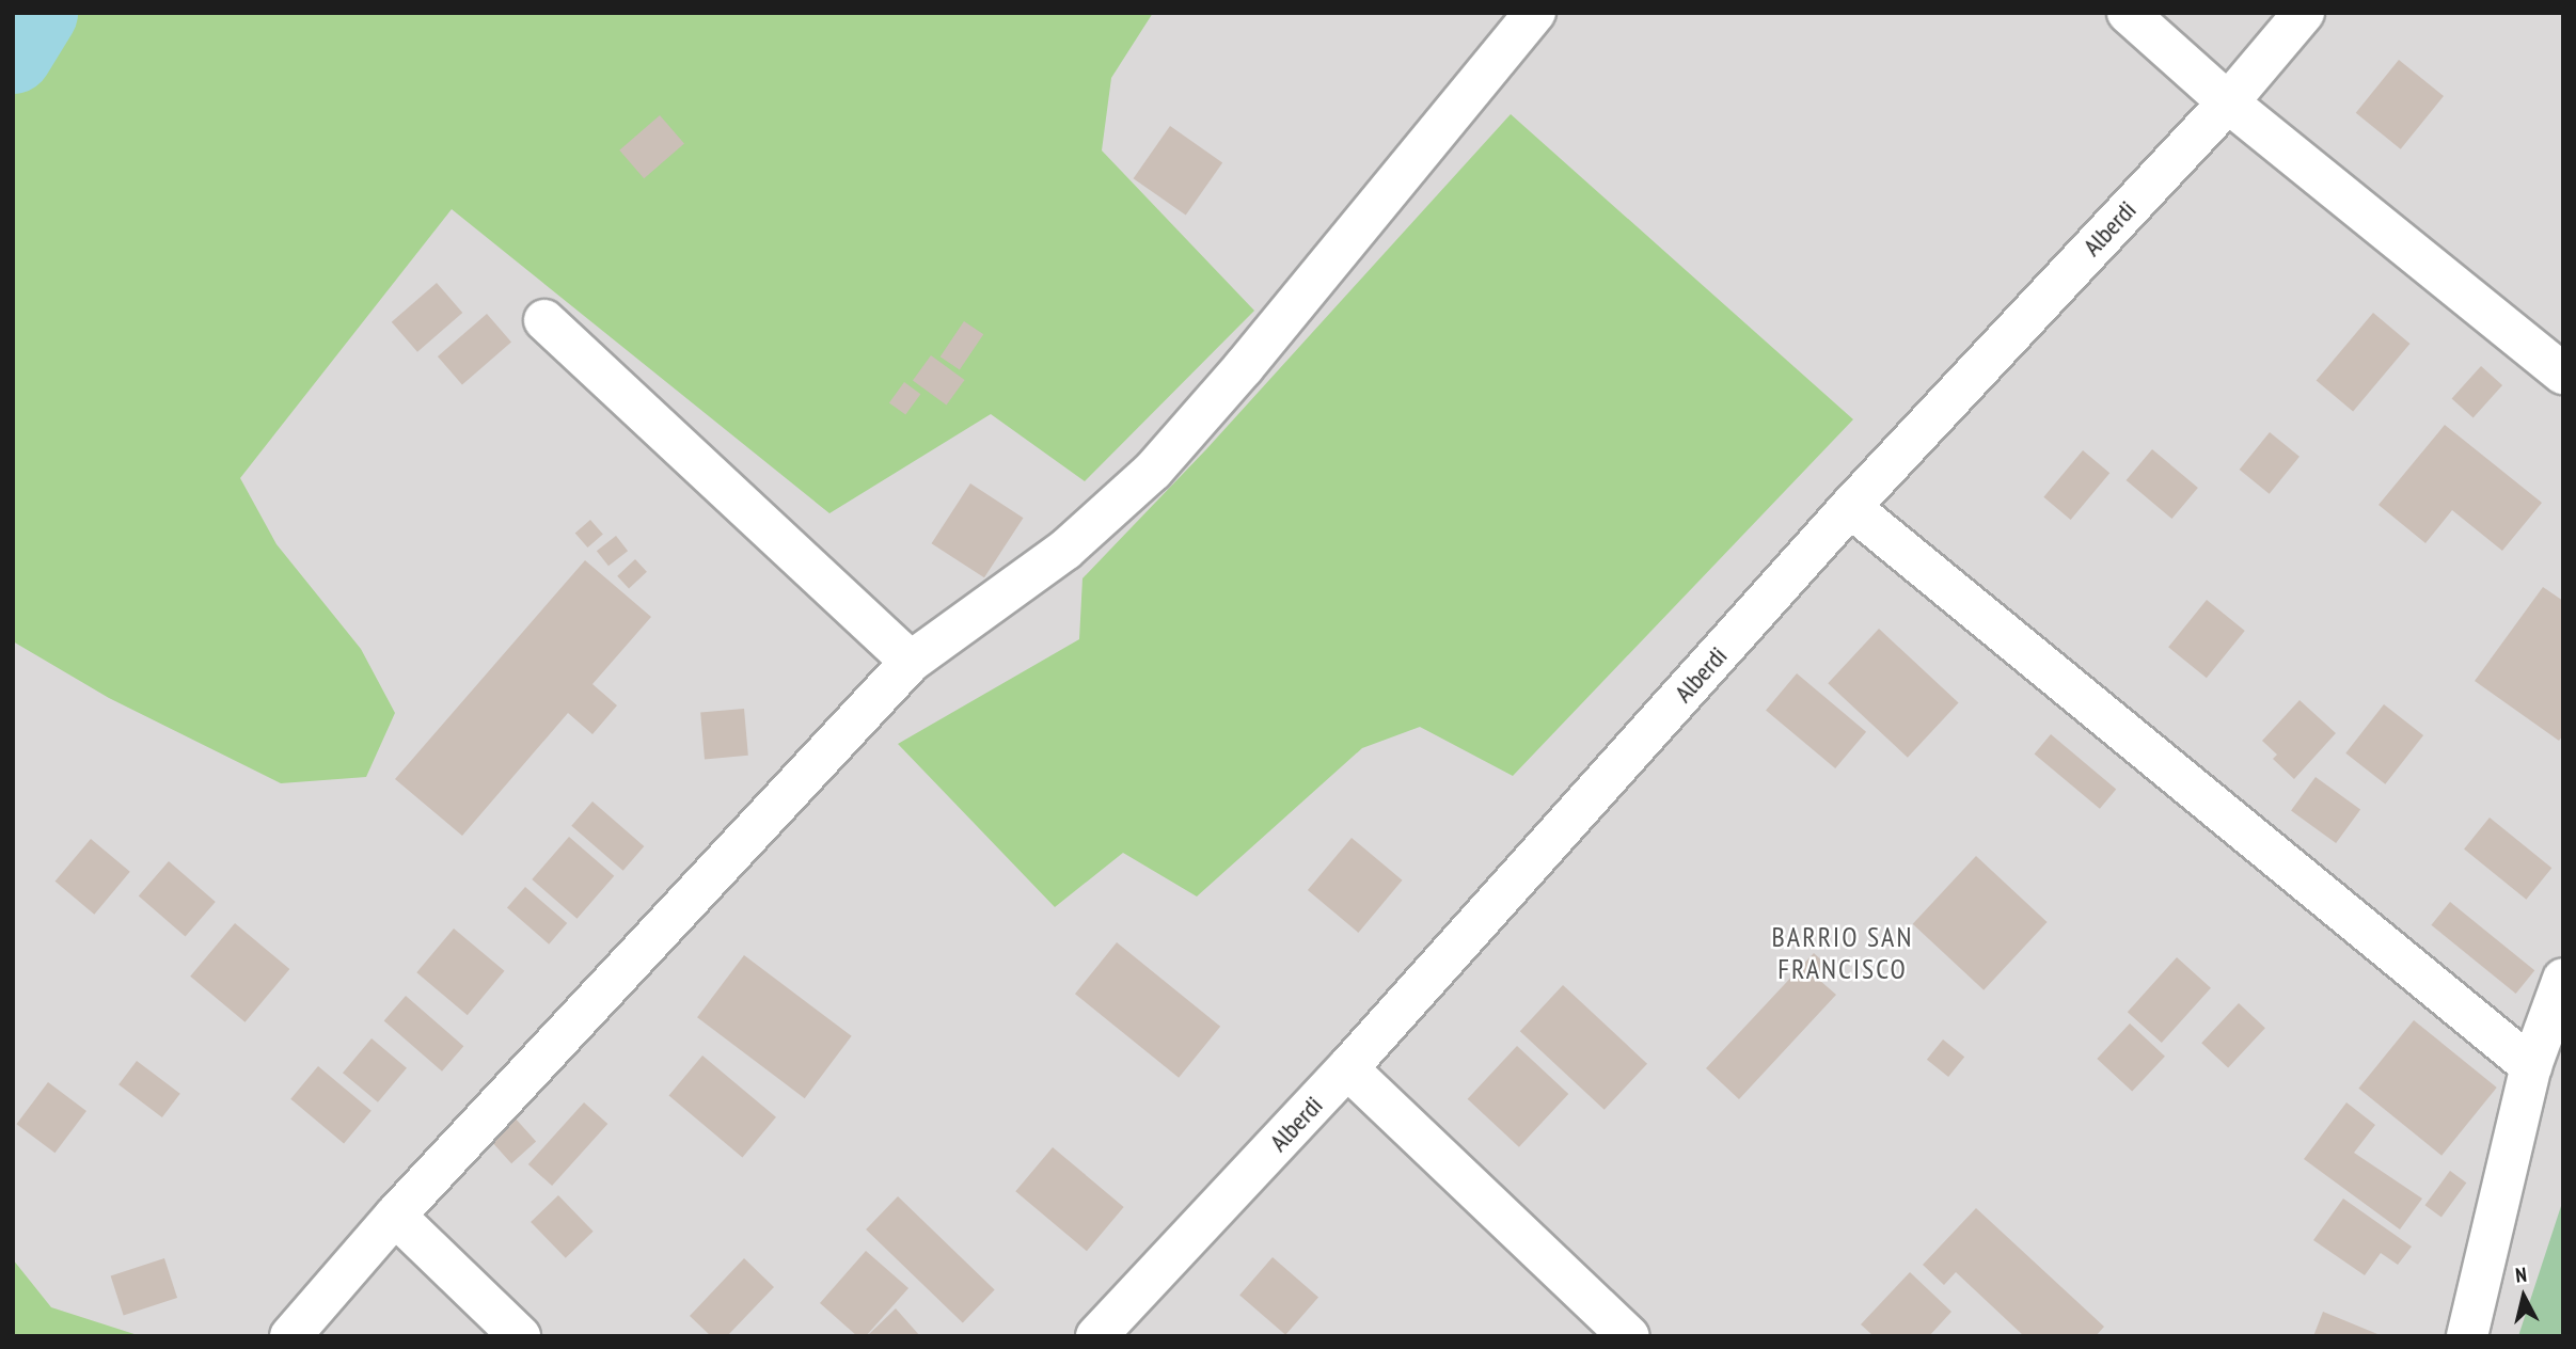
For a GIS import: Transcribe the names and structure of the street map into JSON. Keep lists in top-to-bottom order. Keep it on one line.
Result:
{"streets":{"street":["Alberdi"]},"districts":["BARRIO SAN FRANCISCO"],"north":"top"}
